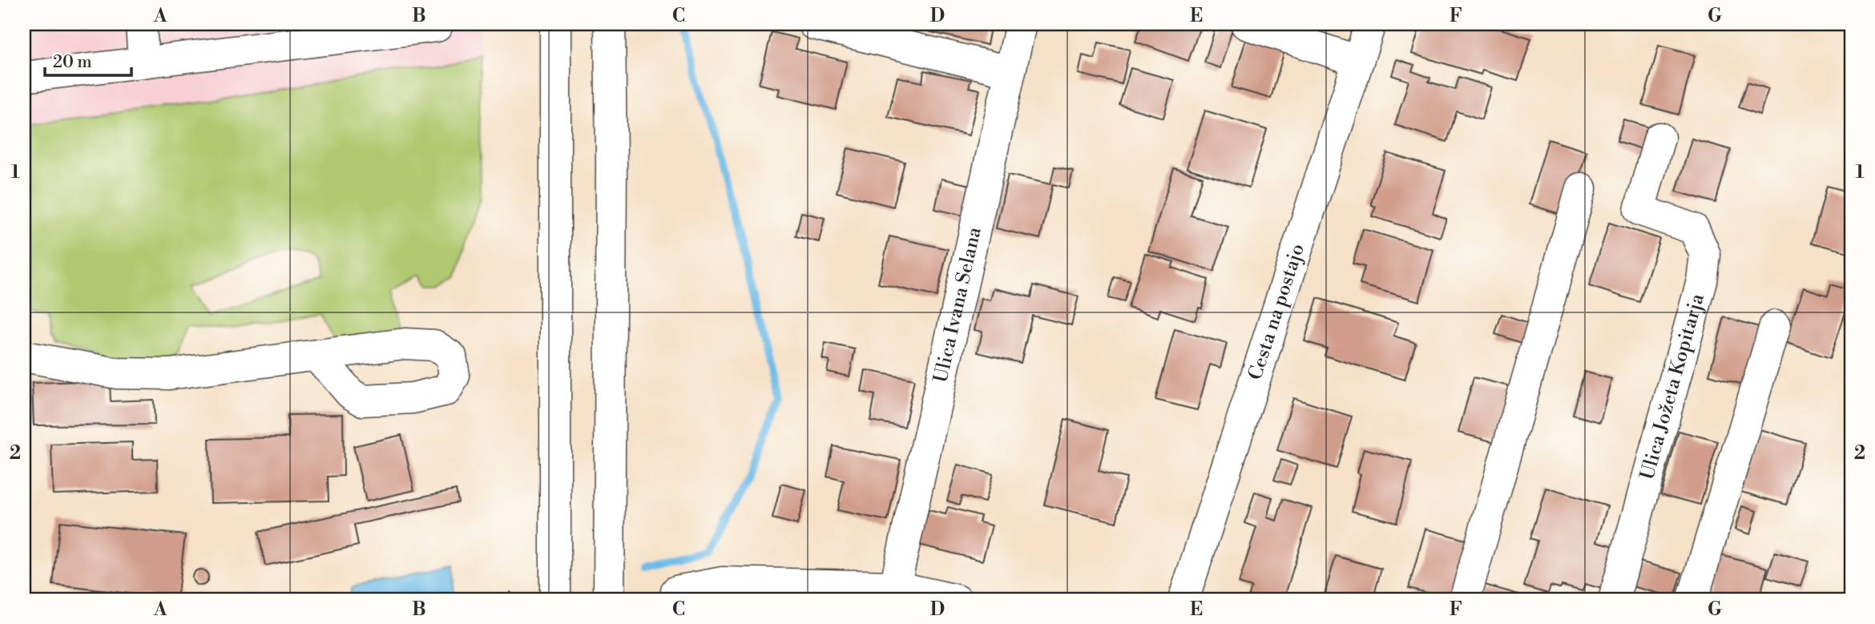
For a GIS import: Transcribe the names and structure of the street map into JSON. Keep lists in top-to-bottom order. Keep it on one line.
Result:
{"streets":{"main road":["Ulica Ivana Selana","Cesta na postajo","Ulica Jožeta Kopitarja"]},"scale_bar":"20 m","grid":{"columns":["A","B","C","D","E","F","G"],"rows":["1","2"]}}
